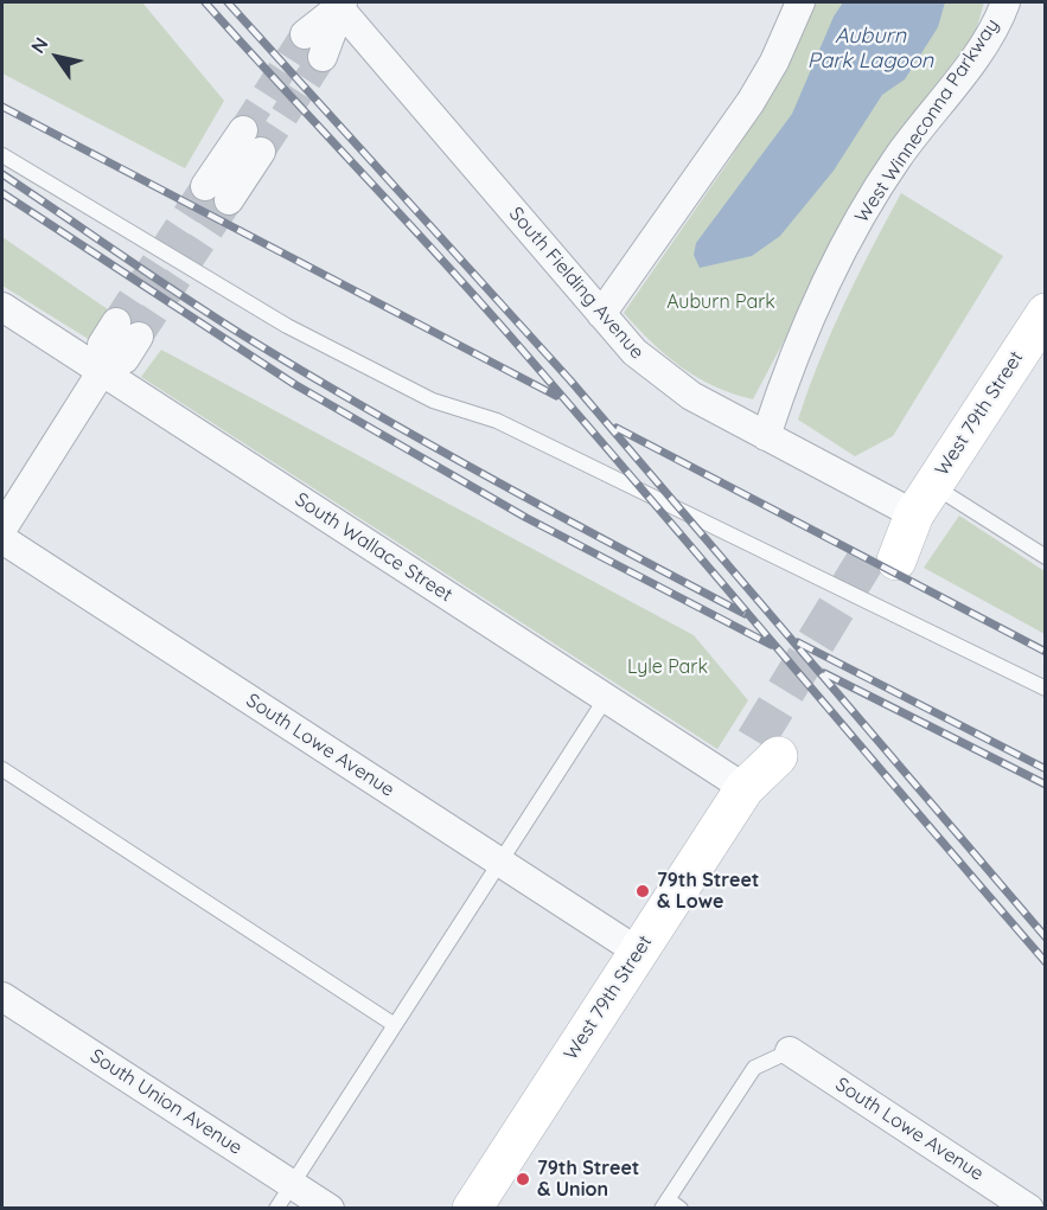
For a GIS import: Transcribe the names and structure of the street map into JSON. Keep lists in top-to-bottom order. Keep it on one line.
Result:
{"streets":{"main road":["West 79th Street"],"street":["West Winneconna Parkway","South Fielding Avenue","South Wallace Street","South Lowe Avenue","South Union Avenue"]},"crossings":[["West Winneconna Parkway","South Fielding Avenue"],["South Fielding Avenue","West 79th Street"],["West 79th Street","South Wallace Street"],["West 79th Street","South Lowe Avenue"]],"water":["Auburn Park Lagoon"],"parks":["Auburn Park","Lyle Park"],"places":["79th Street & Lowe","79th Street & Union"],"north":"top left"}
